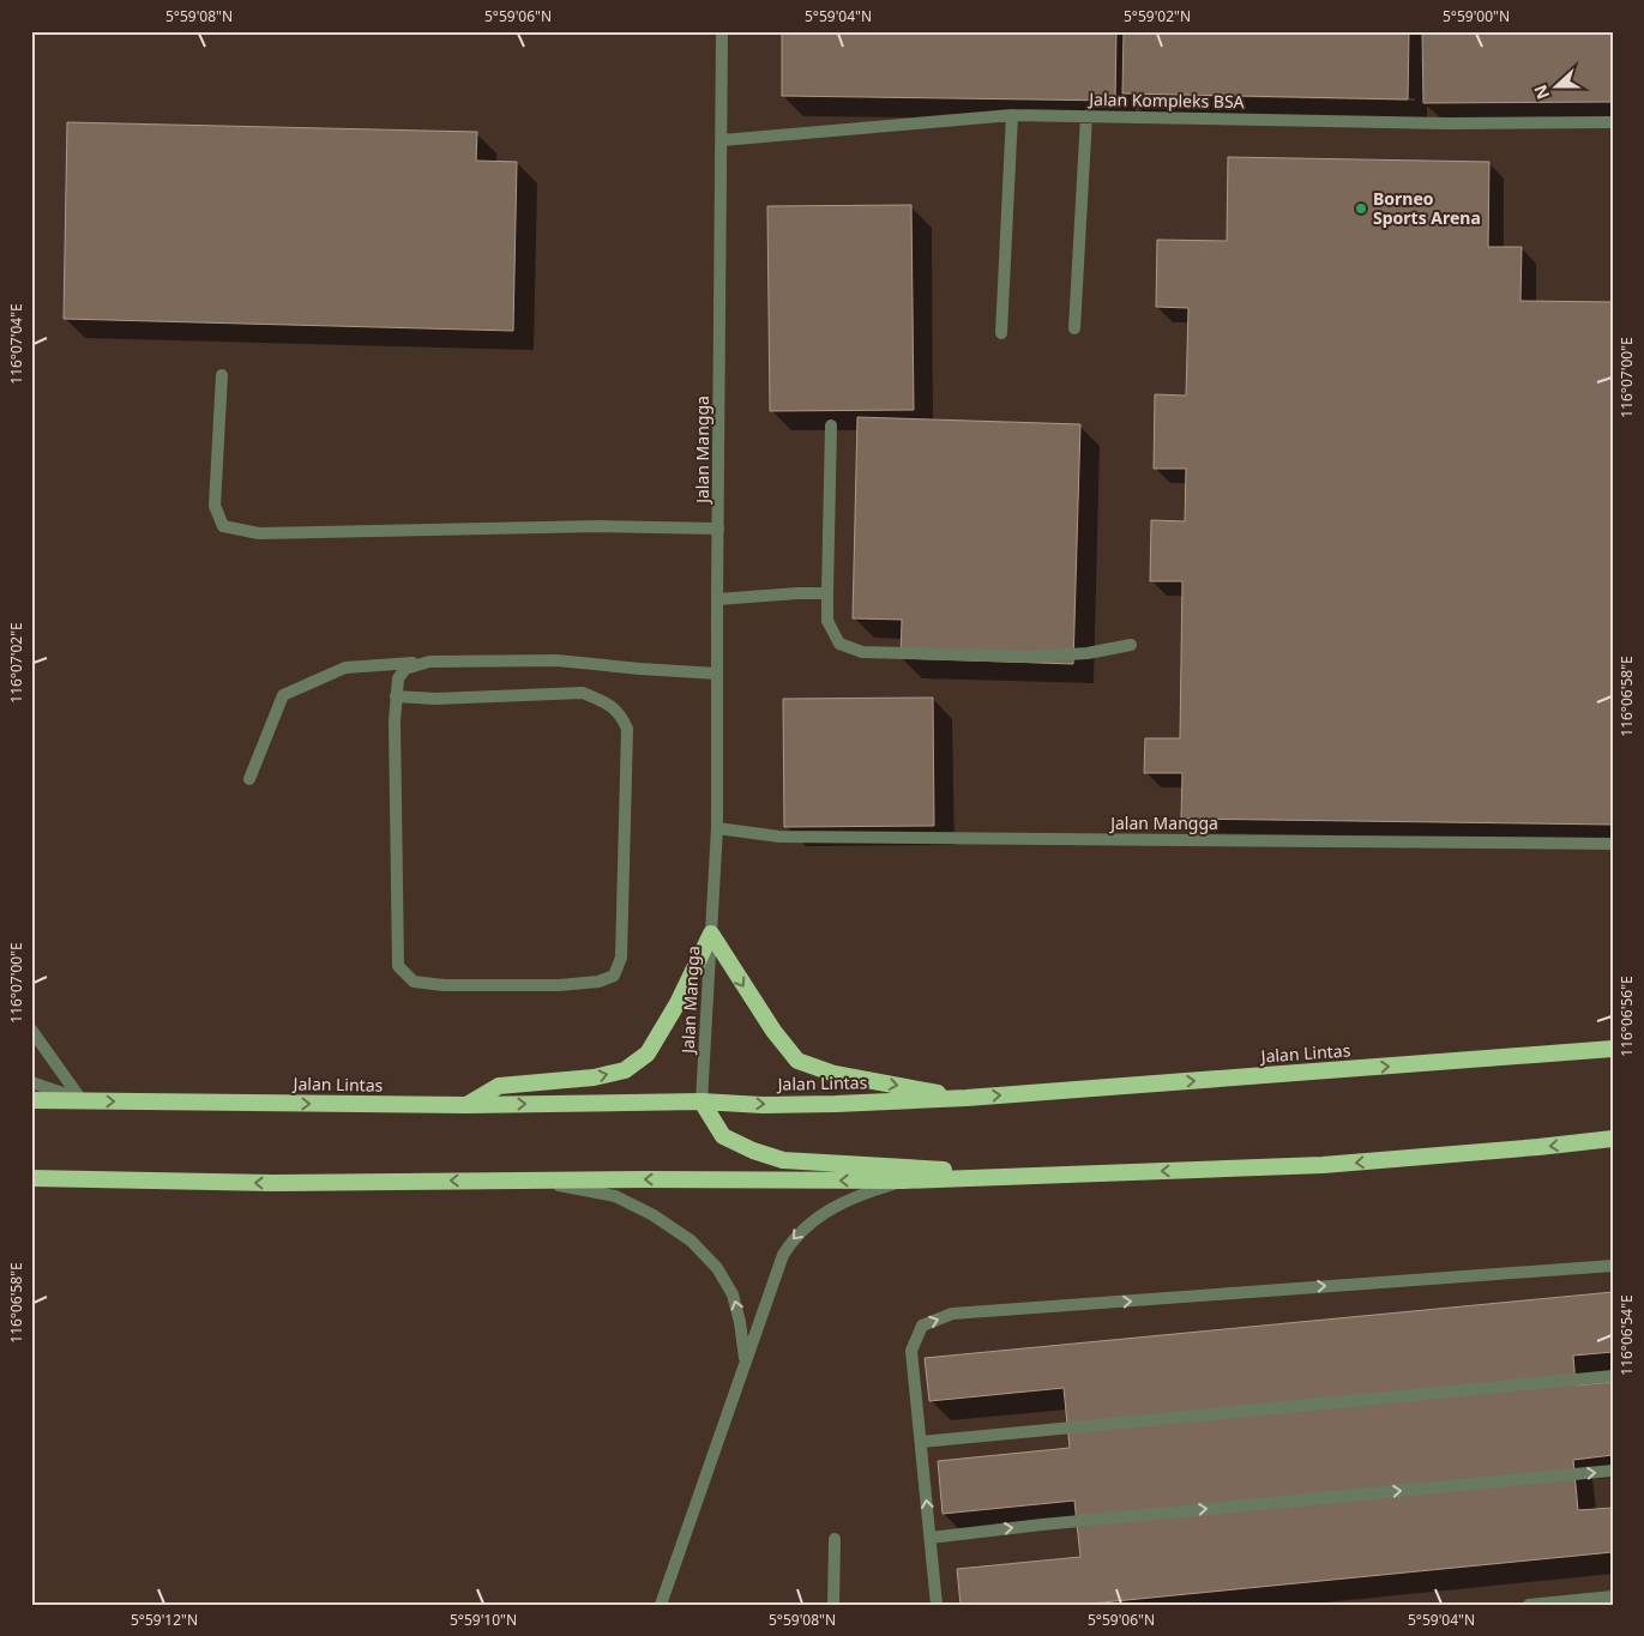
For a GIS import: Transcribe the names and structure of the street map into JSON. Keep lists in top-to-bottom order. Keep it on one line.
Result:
{"streets":{"highway":["Jalan Lintas"],"street":["Jalan Kompleks BSA","Jalan Mangga"]},"crossings":[["Jalan Kompleks BSA","Jalan Mangga"],["Jalan Mangga","Jalan Lintas"]],"places":["Borneo Sports Arena"],"north":"left","coordinates":["5°59'08\"N","5°59'06\"N","5°59'04\"N","5°59'02\"N","5°59'00\"N","116°07'04\"E","116°07'00\"E","116°07'02\"E","116°06'58\"E","116°06'56\"E","116°06'54\"E","5°59'12\"N","5°59'10\"N"]}
